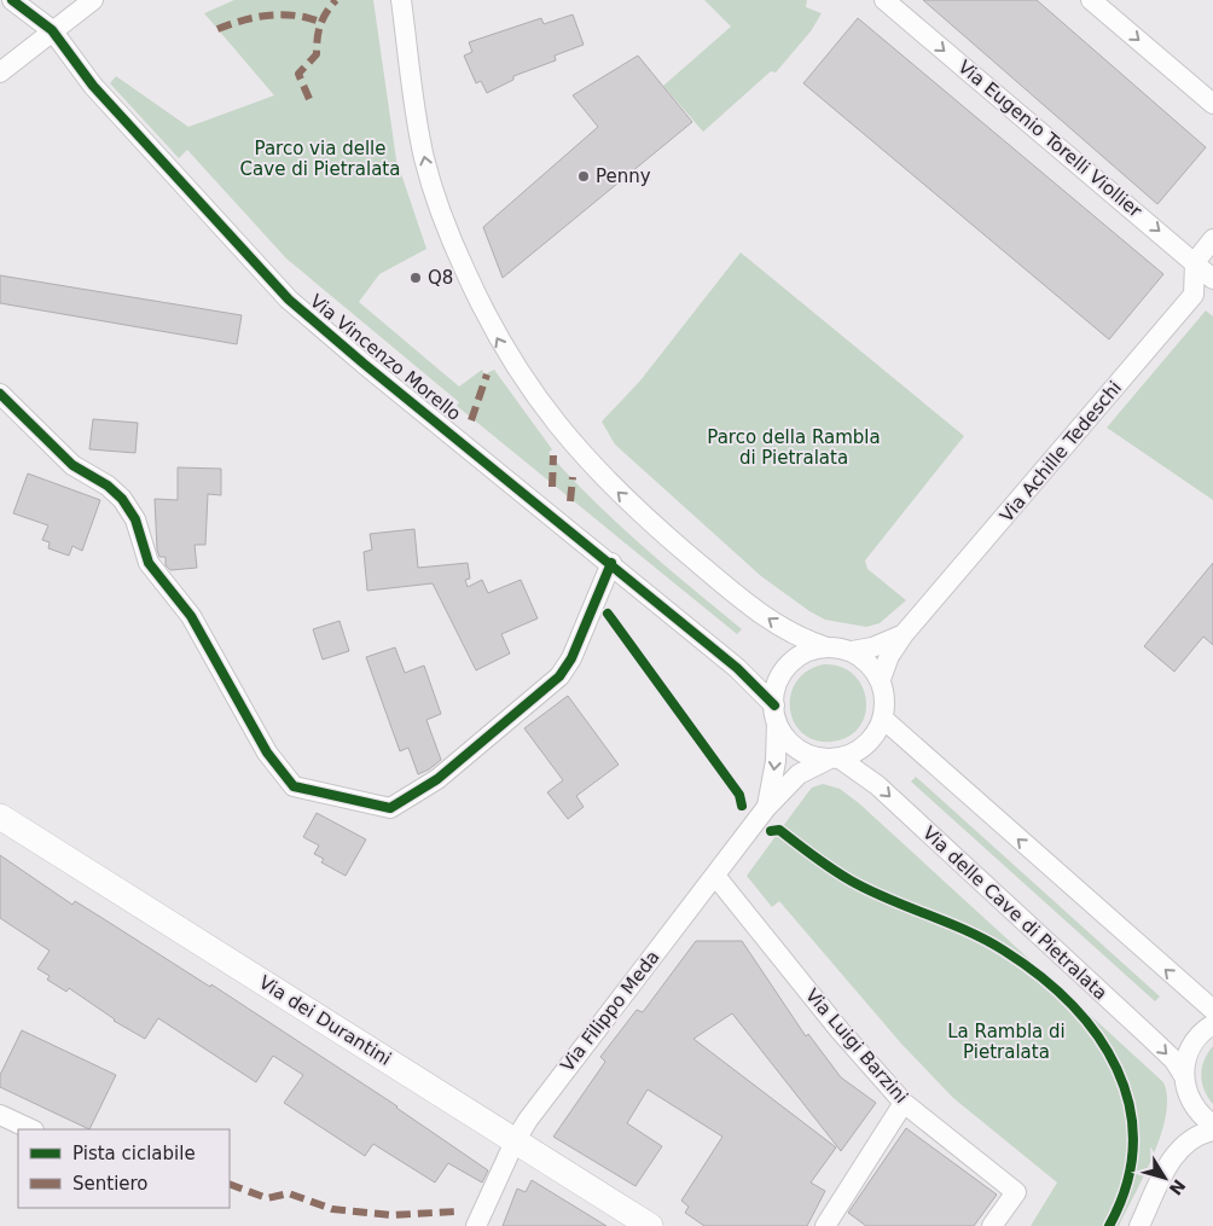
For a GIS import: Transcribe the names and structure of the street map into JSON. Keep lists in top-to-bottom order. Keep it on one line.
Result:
{"streets":{"street":["Via Eugenio Torelli Viollier","Via Vincenzo Morello","Via Achille Tedeschi","Via delle Cave di Pietralata","Via Filippo Meda","Via dei Durantini","Via Luigi Barzini"]},"crossings":[["Via Eugenio Torelli Viollier","Via Achille Tedeschi"],["Via Vincenzo Morello","Via Achille Tedeschi"],["Via Vincenzo Morello","Via delle Cave di Pietralata"],["Via Vincenzo Morello","Via Filippo Meda"],["Via Achille Tedeschi","Via delle Cave di Pietralata"],["Via Achille Tedeschi","Via Filippo Meda"],["Via delle Cave di Pietralata","Via Filippo Meda"],["Via Filippo Meda","Via dei Durantini"],["Via Filippo Meda","Via Luigi Barzini"]],"parks":["Parco via delle Cave di Pietralata","Parco della Rambla di Pietralata","La Rambla di Pietralata"],"places":["Penny","Q8"],"legend":["Pista ciclabile","Sentiero"],"north":"bottom right"}
